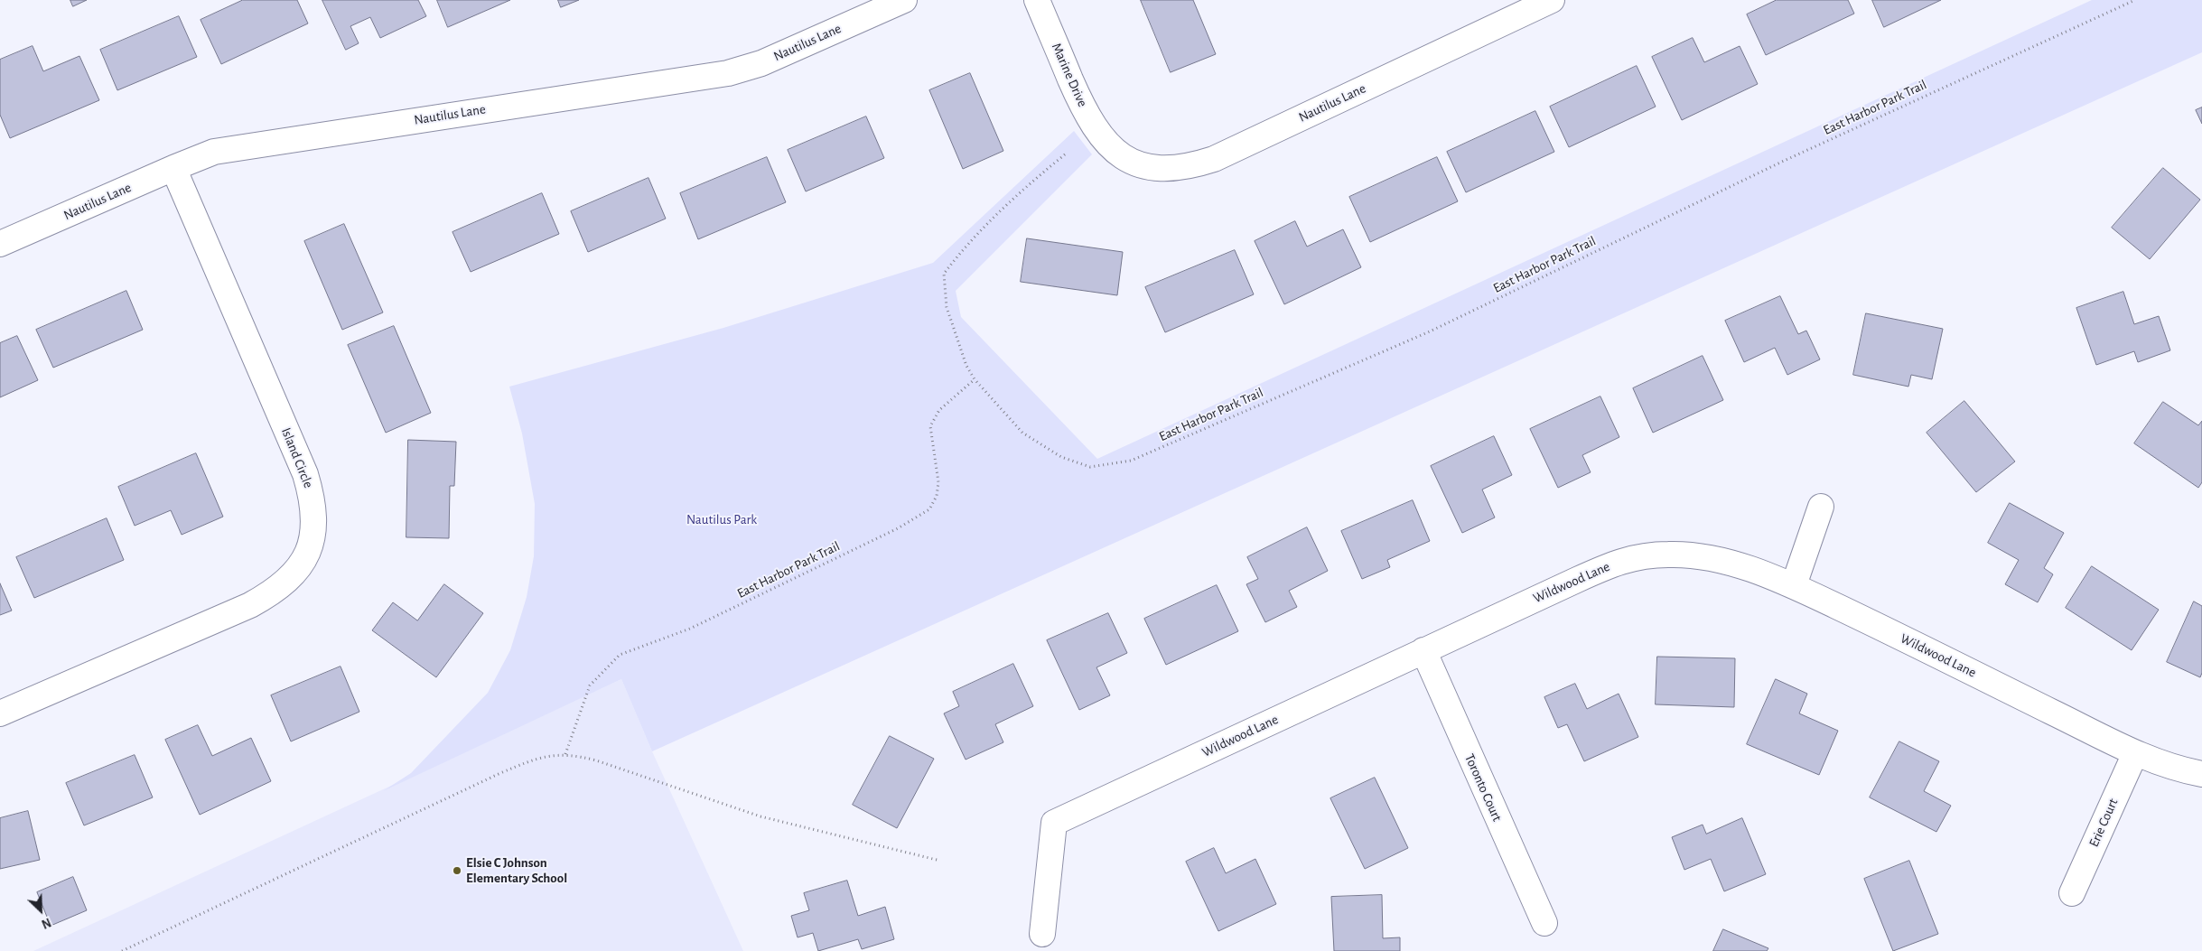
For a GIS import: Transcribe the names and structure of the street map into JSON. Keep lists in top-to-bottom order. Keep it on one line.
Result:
{"streets":{"street":["Nautilus Lane","Marine Drive","Island Circle","Wildwood Lane","Toronto Court","Erie Court"],"path":["East Harbor Park Trail"]},"crossings":[["Nautilus Lane","Marine Drive"],["Nautilus Lane","Island Circle"],["Wildwood Lane","Toronto Court"],["Wildwood Lane","Erie Court"]],"parks":["Nautilus Park"],"places":["Elsie C Johnson Elementary School"],"north":"bottom right"}
